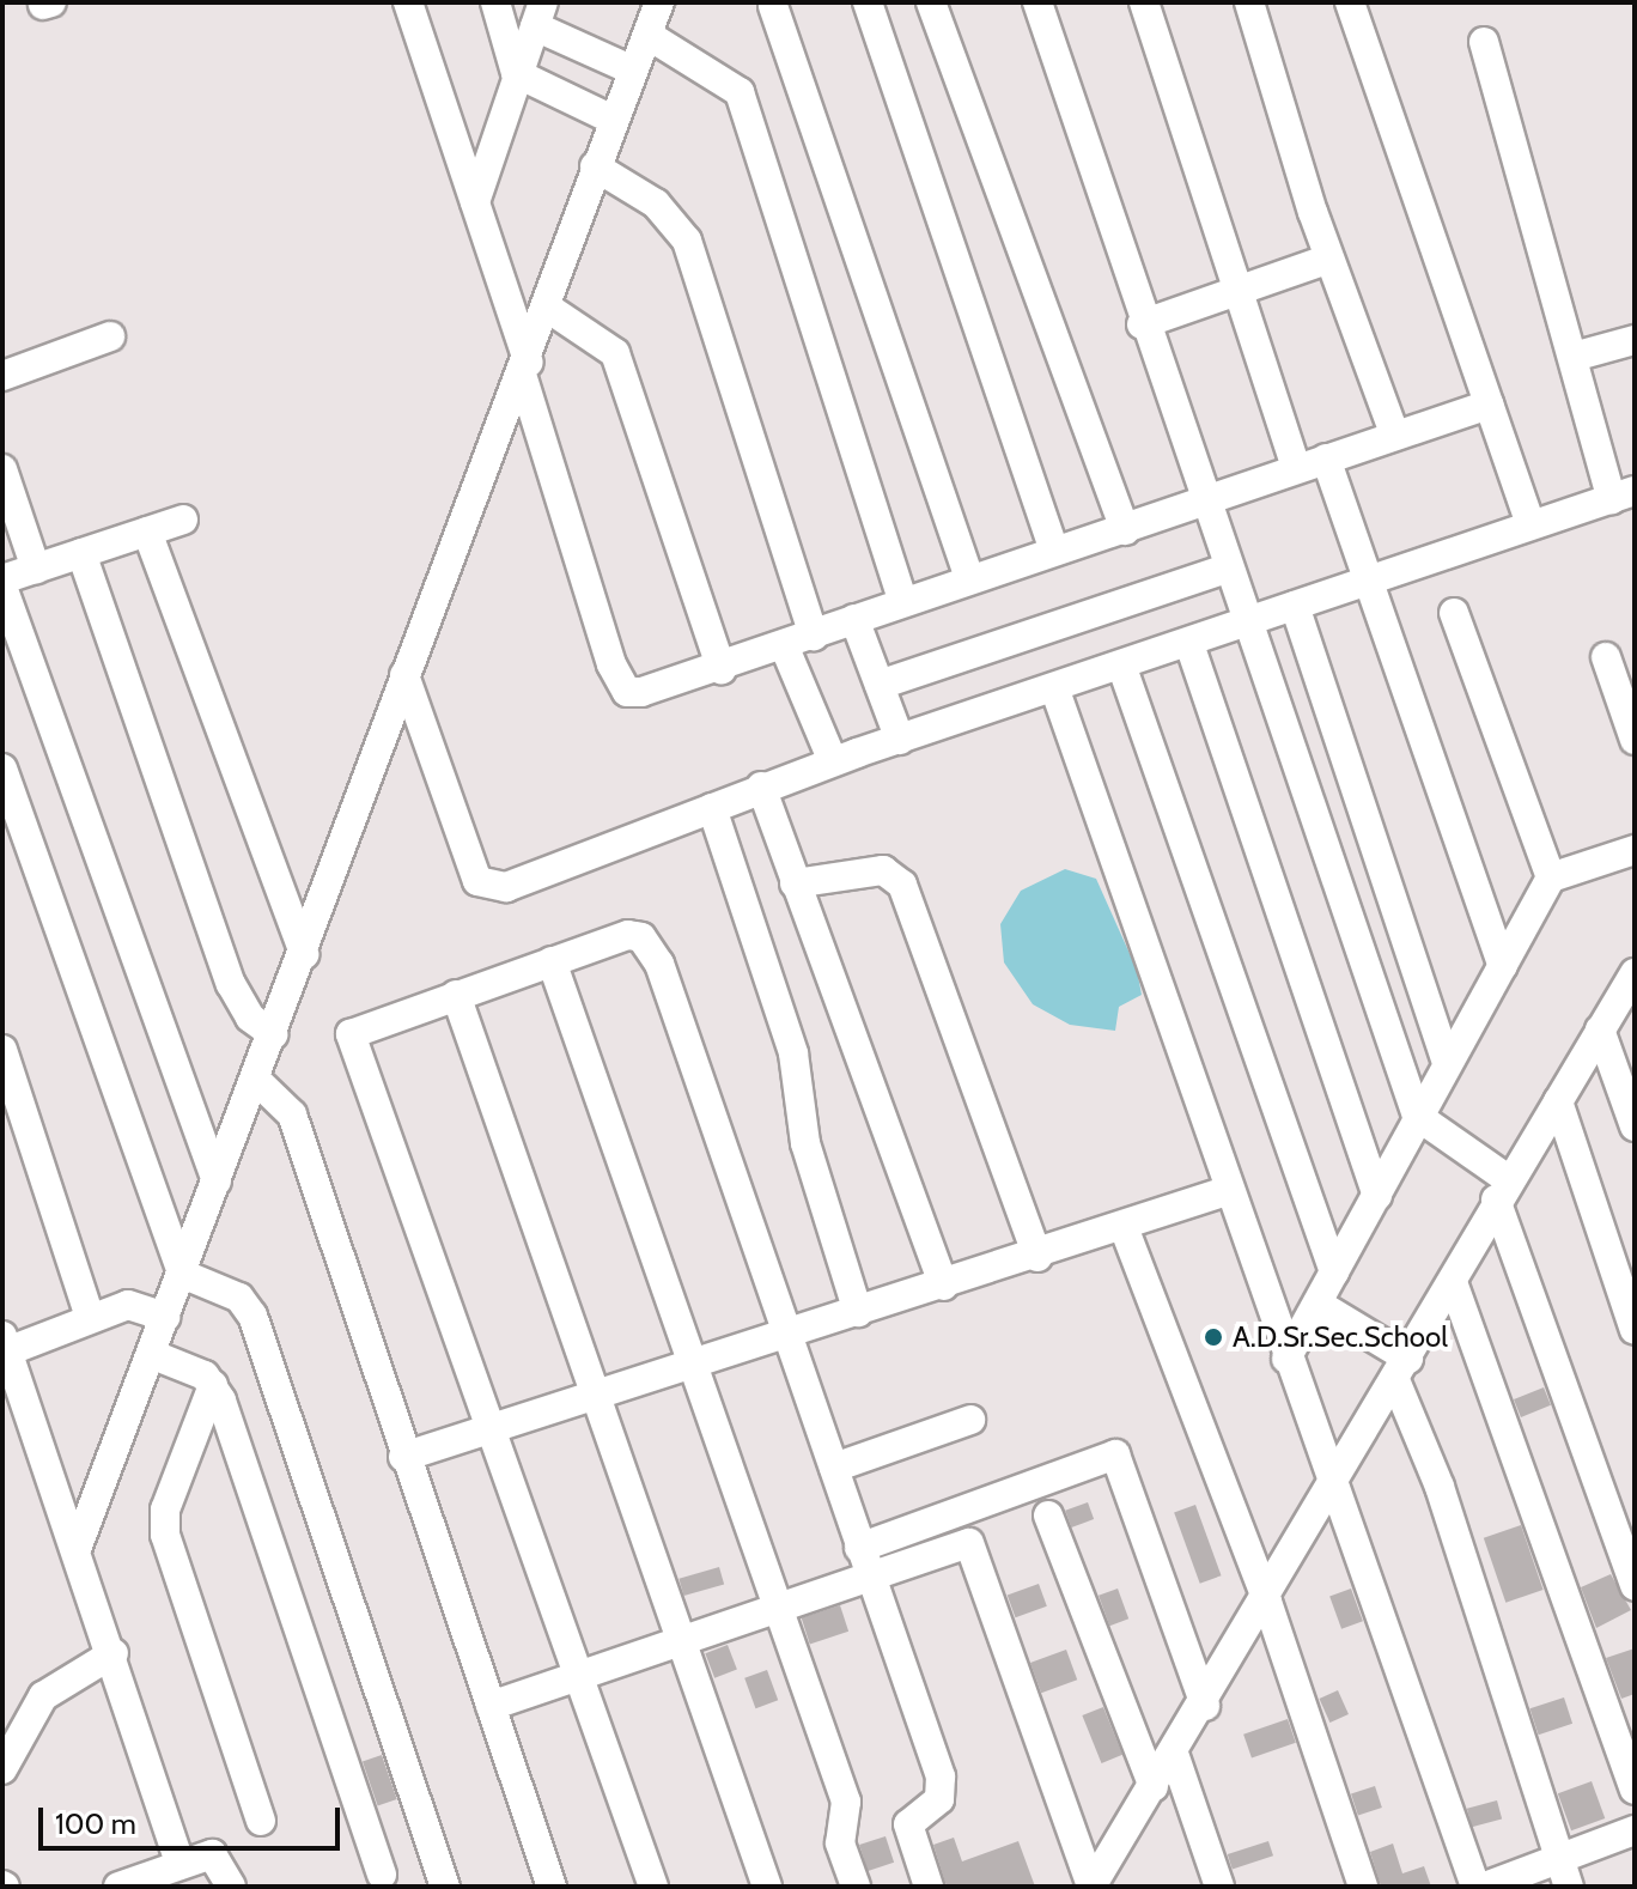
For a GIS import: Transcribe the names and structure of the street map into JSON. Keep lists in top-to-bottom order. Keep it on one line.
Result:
{"places":["A.D.Sr.Sec.School"],"scale_bar":"100 m"}
